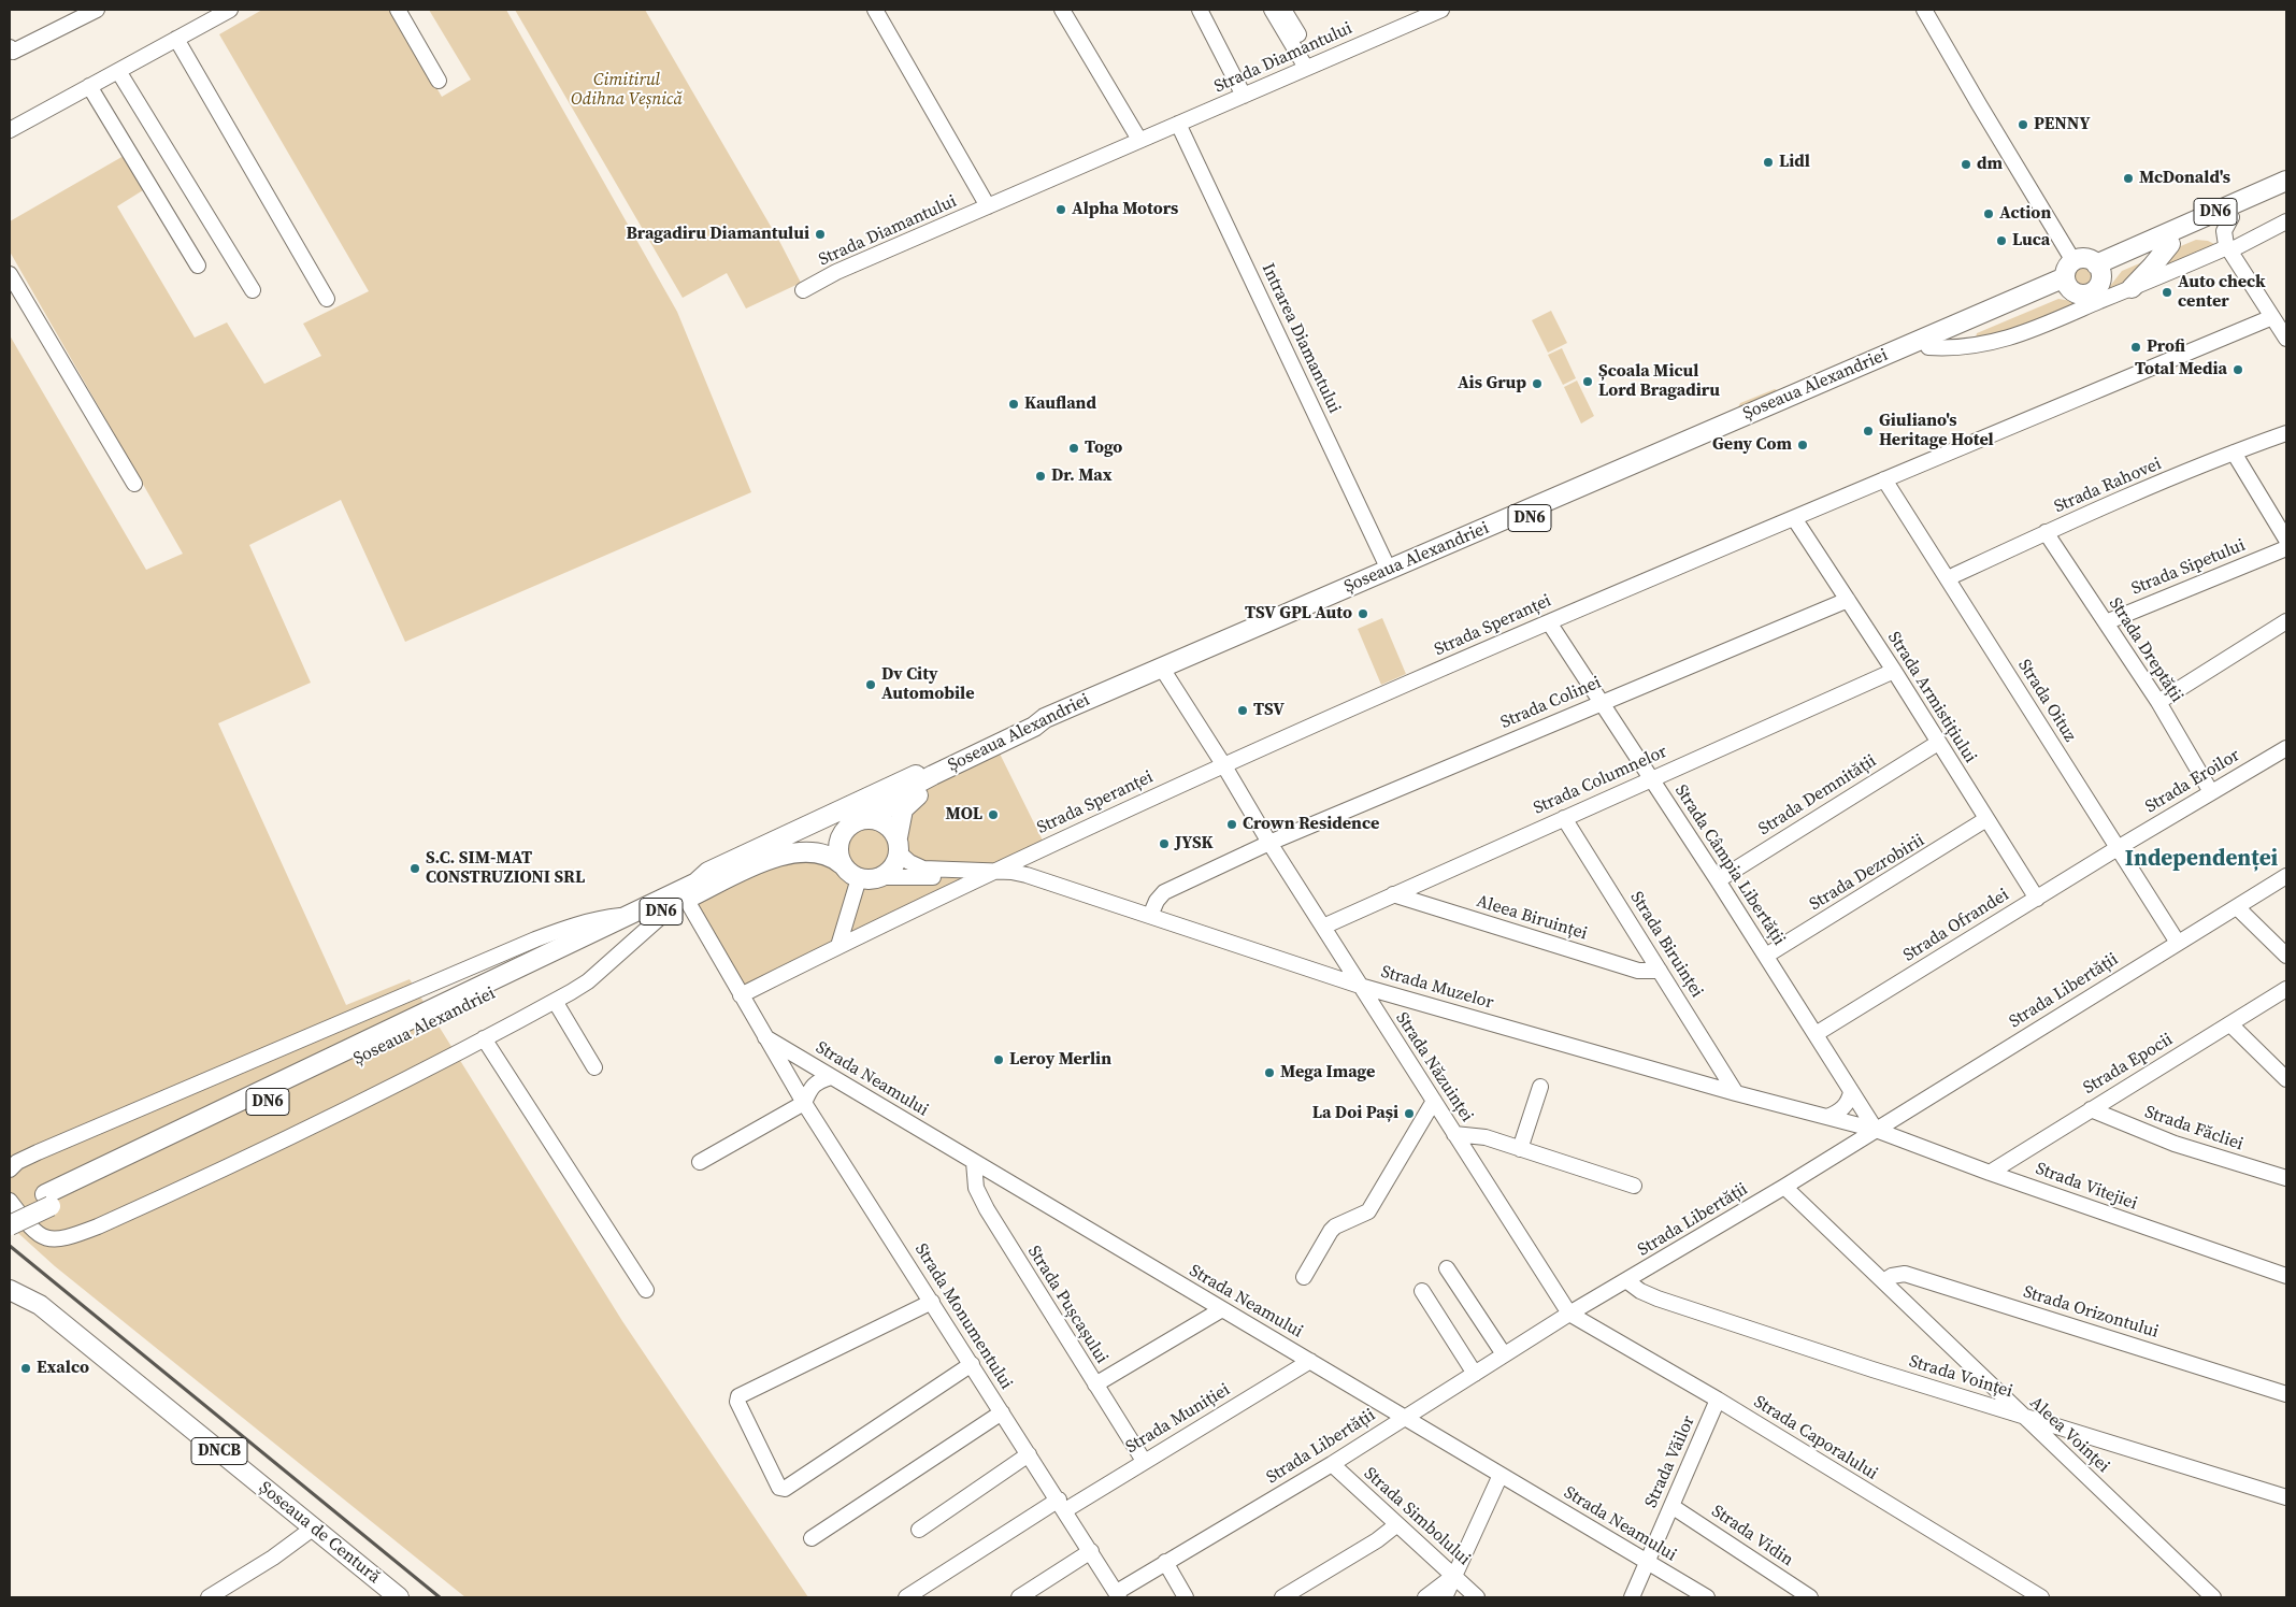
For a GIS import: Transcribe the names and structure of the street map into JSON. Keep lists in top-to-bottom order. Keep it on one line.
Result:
{"streets":{"main road":["DN6","Șoseaua Alexandriei","DNCB","Șoseaua de Centură"],"street":["Strada Diamantului","Intrarea Diamantului","Strada Rahovei","Strada Sipetului","Strada Speranței","Strada Dreptății","Strada Armistițiului","Strada Oituz","Strada Colinei","Strada Columnelor","Strada Eroilor","Strada Demnității","Strada Câmpia Libertății","Strada Dezrobirii","Aleea Biruinței","Strada Ofrandei","Strada Biruinței","Strada Muzelor","Strada Libertății","Strada Epocii","Strada Năzuinței","Strada Neamului","Strada Făcliei","Strada Vitejiei","Strada Pușcașului","Strada Orizontului","Strada Monumentului","Strada Voinței","Strada Muniției","Aleea Voinței","Strada Caporalului","Strada Văilor","Strada Simbolului","Strada Vidin"]},"crossings":[["Strada Diamantului","Intrarea Diamantului"],["DN6","Șoseaua Alexandriei"],["Intrarea Diamantului","Șoseaua Alexandriei"],["Șoseaua Alexandriei","Strada Năzuinței"],["Șoseaua Alexandriei","Strada Monumentului"],["Strada Rahovei","Strada Dreptății"],["Strada Rahovei","Strada Oituz"],["Strada Sipetului","Strada Dreptății"],["Strada Speranței","Strada Armistițiului"],["Strada Speranței","Strada Oituz"],["Strada Speranței","Strada Câmpia Libertății"],["Strada Speranței","Strada Muzelor"],["Strada Speranței","Strada Năzuinței"],["Strada Speranței","Strada Monumentului"],["Strada Dreptății","Strada Eroilor"],["Strada Armistițiului","Strada Colinei"],["Strada Armistițiului","Strada Columnelor"],["Strada Armistițiului","Strada Demnității"],["Strada Armistițiului","Strada Dezrobirii"],["Strada Armistițiului","Strada Ofrandei"],["Strada Oituz","Strada Eroilor"],["Strada Oituz","Strada Ofrandei"],["Strada Oituz","Strada Libertății"],["Strada Colinei","Strada Câmpia Libertății"],["Strada Colinei","Strada Muzelor"],["Strada Colinei","Strada Năzuinței"],["Strada Columnelor","Strada Câmpia Libertății"],["Strada Columnelor","Aleea Biruinței"],["Strada Columnelor","Strada Biruinței"],["Strada Columnelor","Strada Năzuinței"],["Strada Eroilor","Strada Ofrandei"],["Strada Demnității","Strada Câmpia Libertății"],["Strada Câmpia Libertății","Strada Dezrobirii"],["Strada Câmpia Libertății","Strada Ofrandei"],["Strada Câmpia Libertății","Strada Muzelor"],["Strada Câmpia Libertății","Strada Libertății"],["Strada Câmpia Libertății","Strada Vitejiei"],["Aleea Biruinței","Strada Biruinței"],["Strada Biruinței","Strada Muzelor"],["Strada Muzelor","Strada Libertății"],["Strada Muzelor","Strada Năzuinței"],["Strada Muzelor","Strada Vitejiei"],["Strada Libertății","Strada Năzuinței"],["Strada Libertății","Strada Neamului"],["Strada Libertății","Strada Vitejiei"],["Strada Libertății","Strada Monumentului"],["Strada Libertății","Strada Voinței"],["Strada Libertății","Aleea Voinței"],["Strada Libertății","Strada Caporalului"],["Strada Libertății","Strada Simbolului"],["Strada Epocii","Strada Făcliei"],["Strada Epocii","Strada Vitejiei"],["Strada Năzuinței","Strada Caporalului"],["Strada Neamului","Strada Pușcașului"],["Strada Neamului","Strada Monumentului"],["Strada Neamului","Strada Muniției"],["Strada Neamului","Strada Văilor"],["Strada Pușcașului","Strada Muniției"],["Strada Orizontului","Aleea Voinței"],["Strada Monumentului","Strada Muniției"],["Strada Voinței","Aleea Voinței"],["Strada Caporalului","Strada Văilor"],["Strada Văilor","Strada Vidin"]],"districts":["Independenței"],"parks":["Cimitirul Odihna Veșnică"],"places":["PENNY","Lidl","dm","McDonald's","Alpha Motors","Action","Bragadiru Diamantului","Luca","Auto check center","Profi","Total Media","Școala Micul Lord Bragadiru","Ais Grup","Kaufland","Giuliano's Heritage Hotel","Geny Com","Togo","Dr. Max","TSV GPL Auto","Dv City Automobile","TSV","MOL","Crown Residence","JYSK","S.C. SIM-MAT CONSTRUZIONI SRL","Leroy Merlin","Mega Image","La Doi Pași","Exalco"]}
